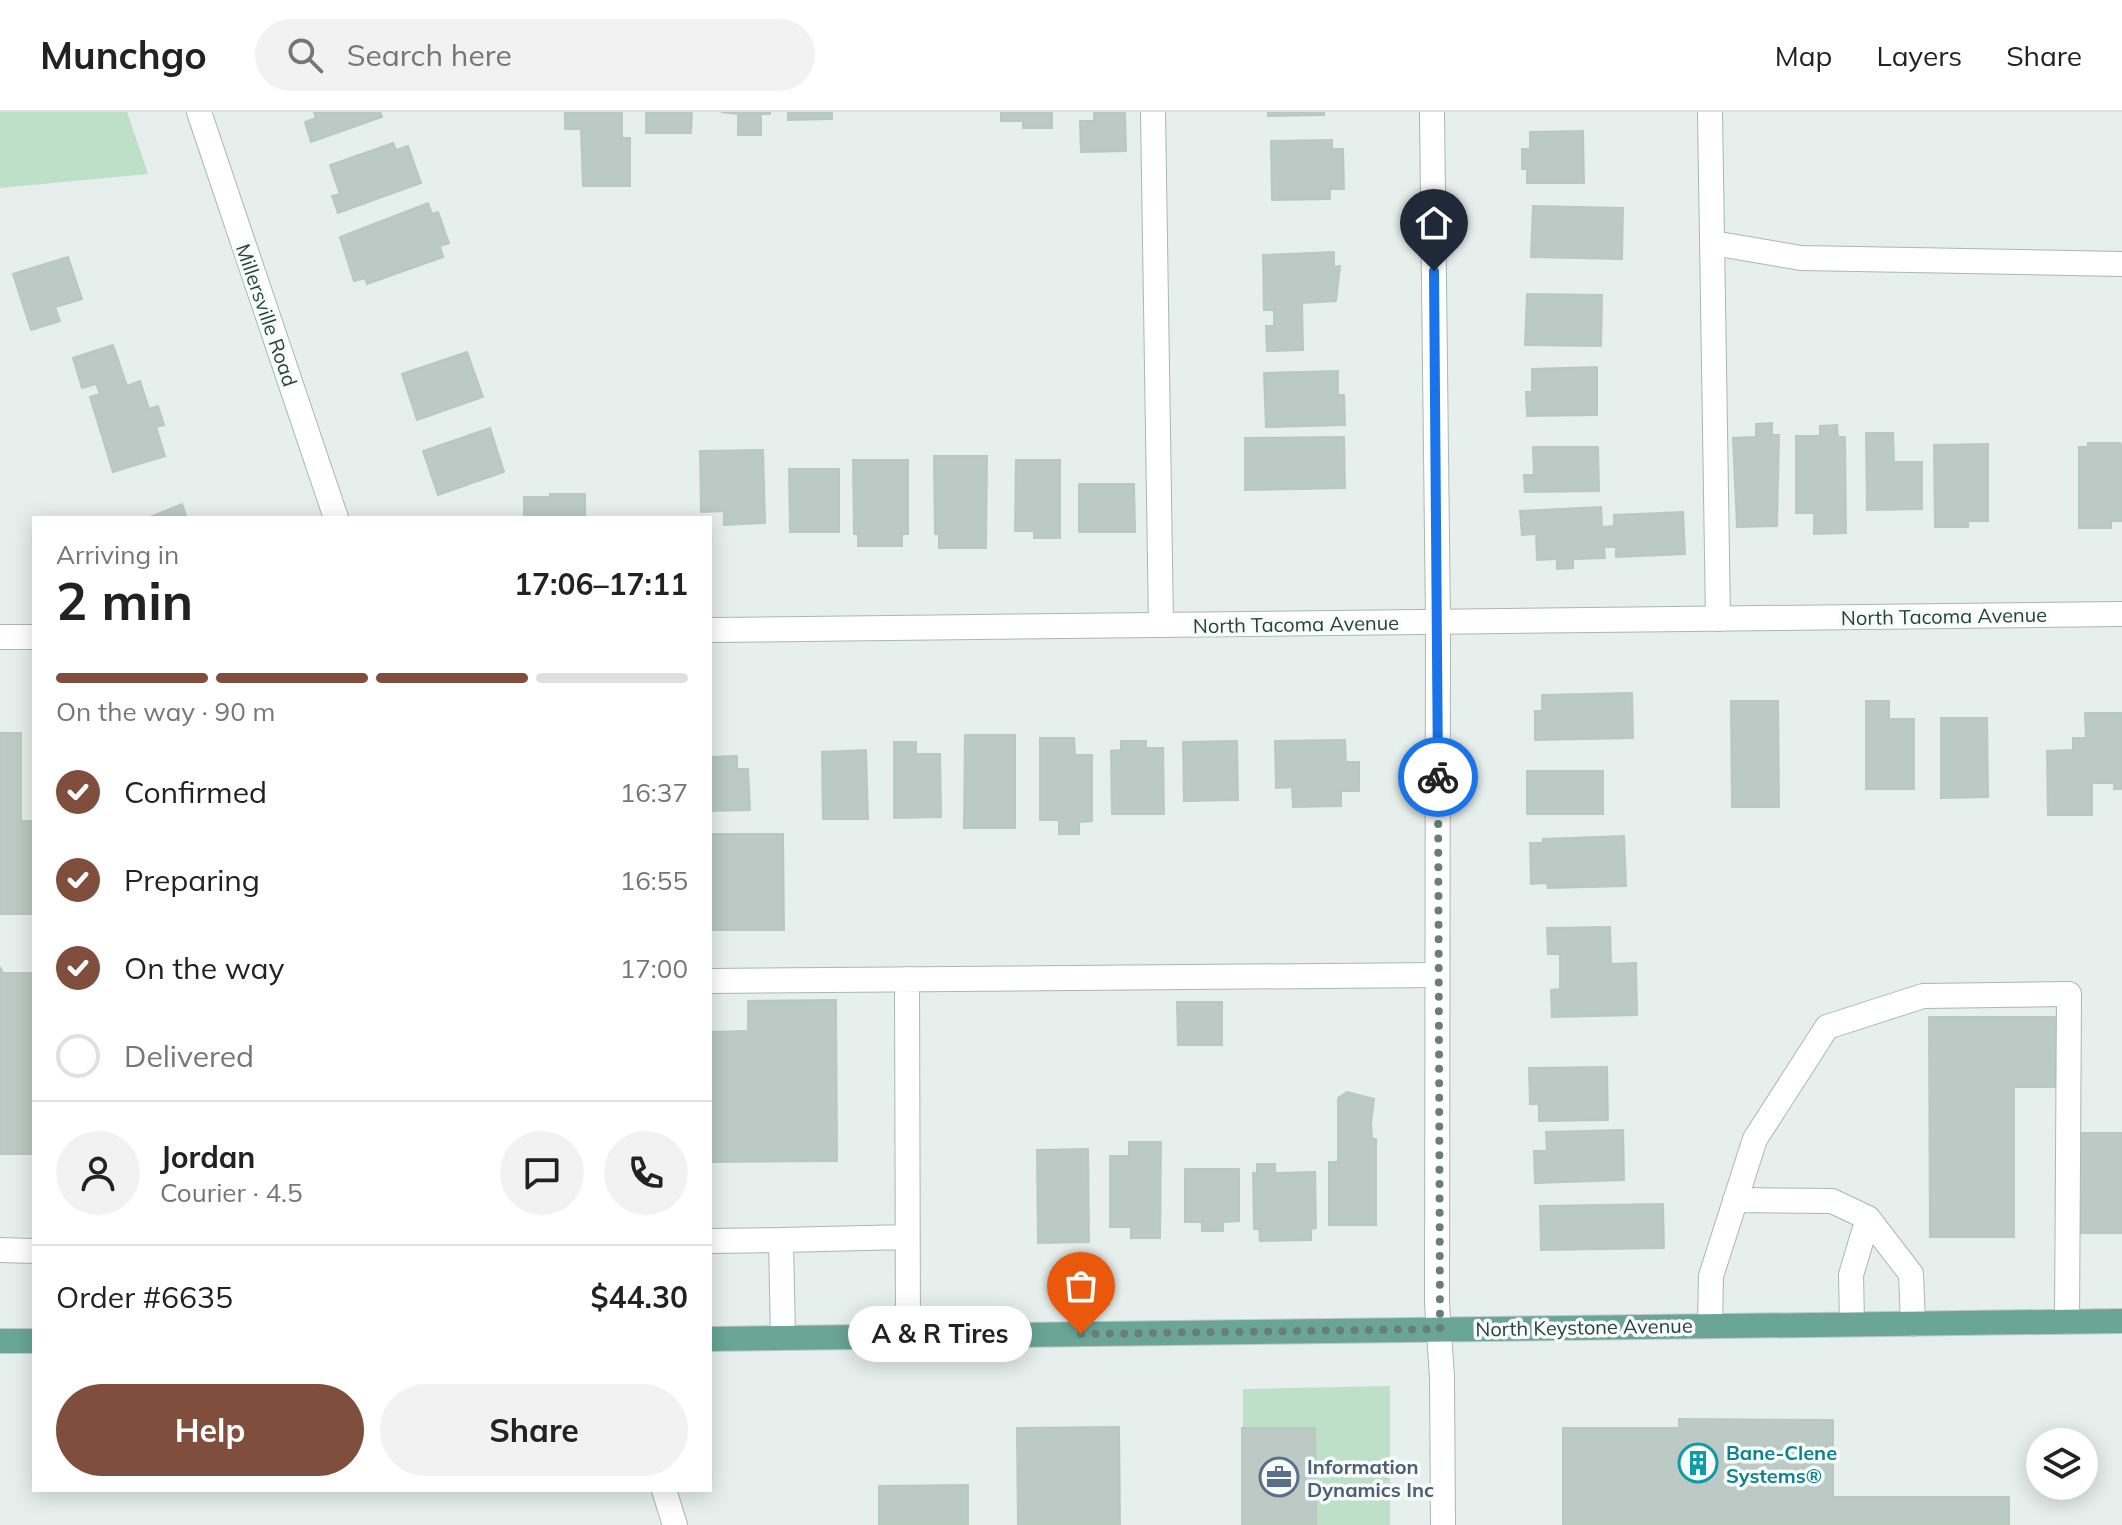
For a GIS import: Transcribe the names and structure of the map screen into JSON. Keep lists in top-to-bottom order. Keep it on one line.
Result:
{"streets":{"main road":["North Keystone Avenue"],"street":["Millersville Road","North Tacoma Avenue"]},"places":{"other":["A & R Tires"],"building":["Bane-Clene Systems®"],"office":["Information Dynamics Inc"]},"page":{"header":"Munchgo","search":"Search here","nav":["Map","Layers","Share"],"heading":["2 min","Arriving in","17:06–17:11"],"panel":["Jordan","Courier · 4.5","Order #6635","$44.30"],"bar":"On the way · 90 m","list":[["Confirmed","16:37"],["Preparing","16:55"],["On the way","17:00"],"Delivered"],"bubble":"A & R Tires","buttons":["Help","Share"]}}
